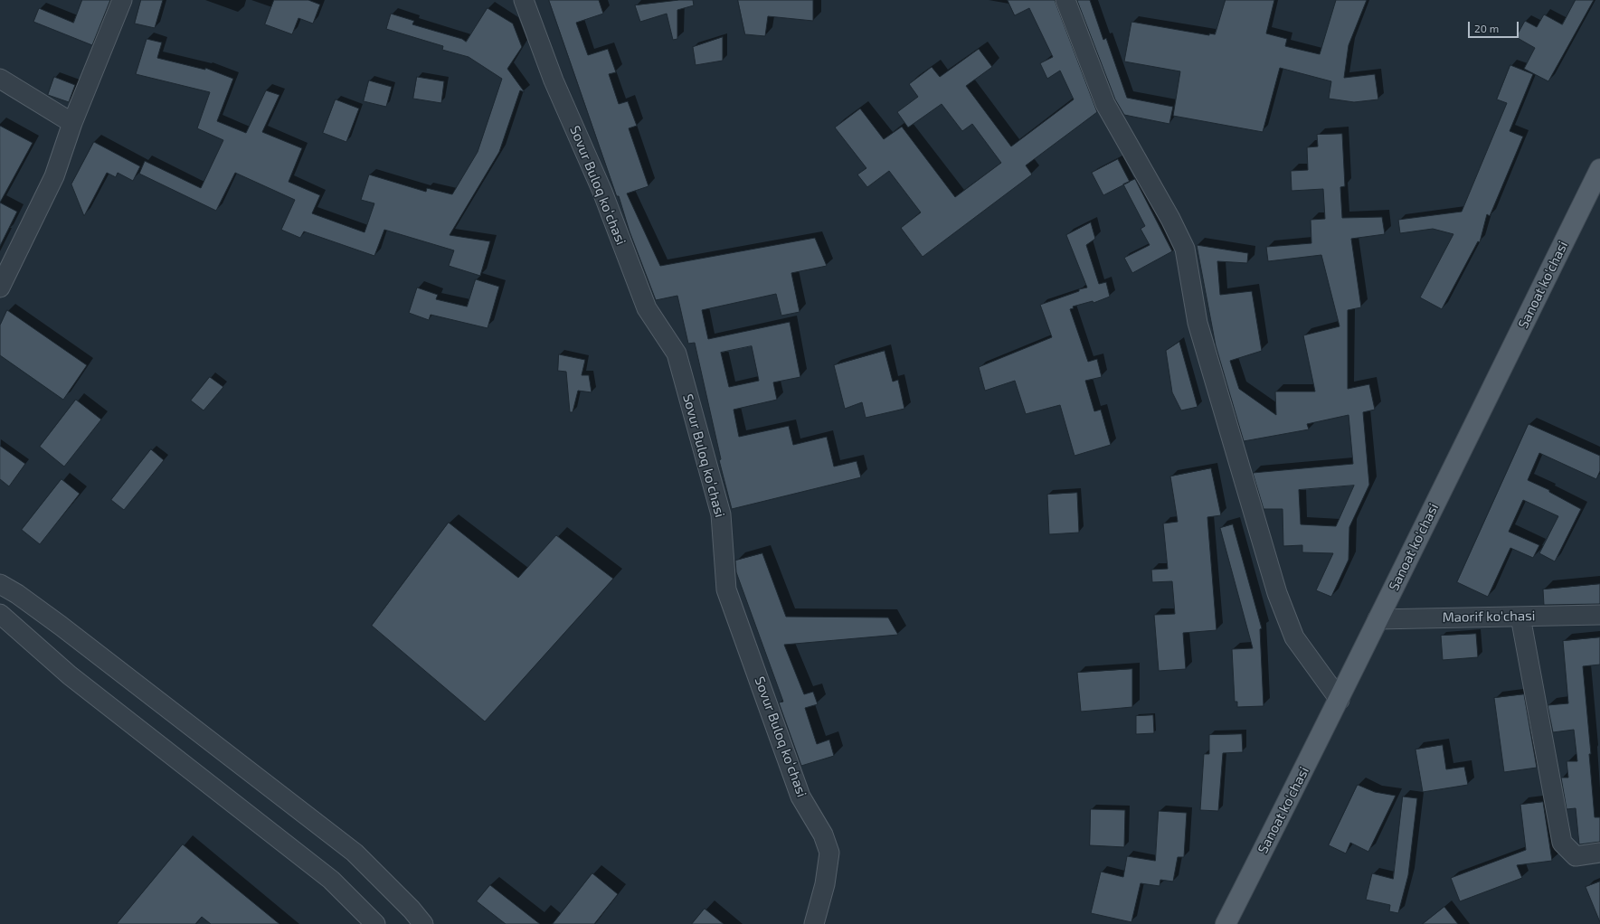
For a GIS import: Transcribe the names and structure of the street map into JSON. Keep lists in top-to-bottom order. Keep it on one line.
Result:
{"streets":{"main road":["Sanoat ko'chasi"],"street":["Sovur Buloq koʻchasi","Maorif ko'chasi"]},"crossings":[["Sanoat ko'chasi","Maorif ko'chasi"]],"scale_bar":"20 m"}
